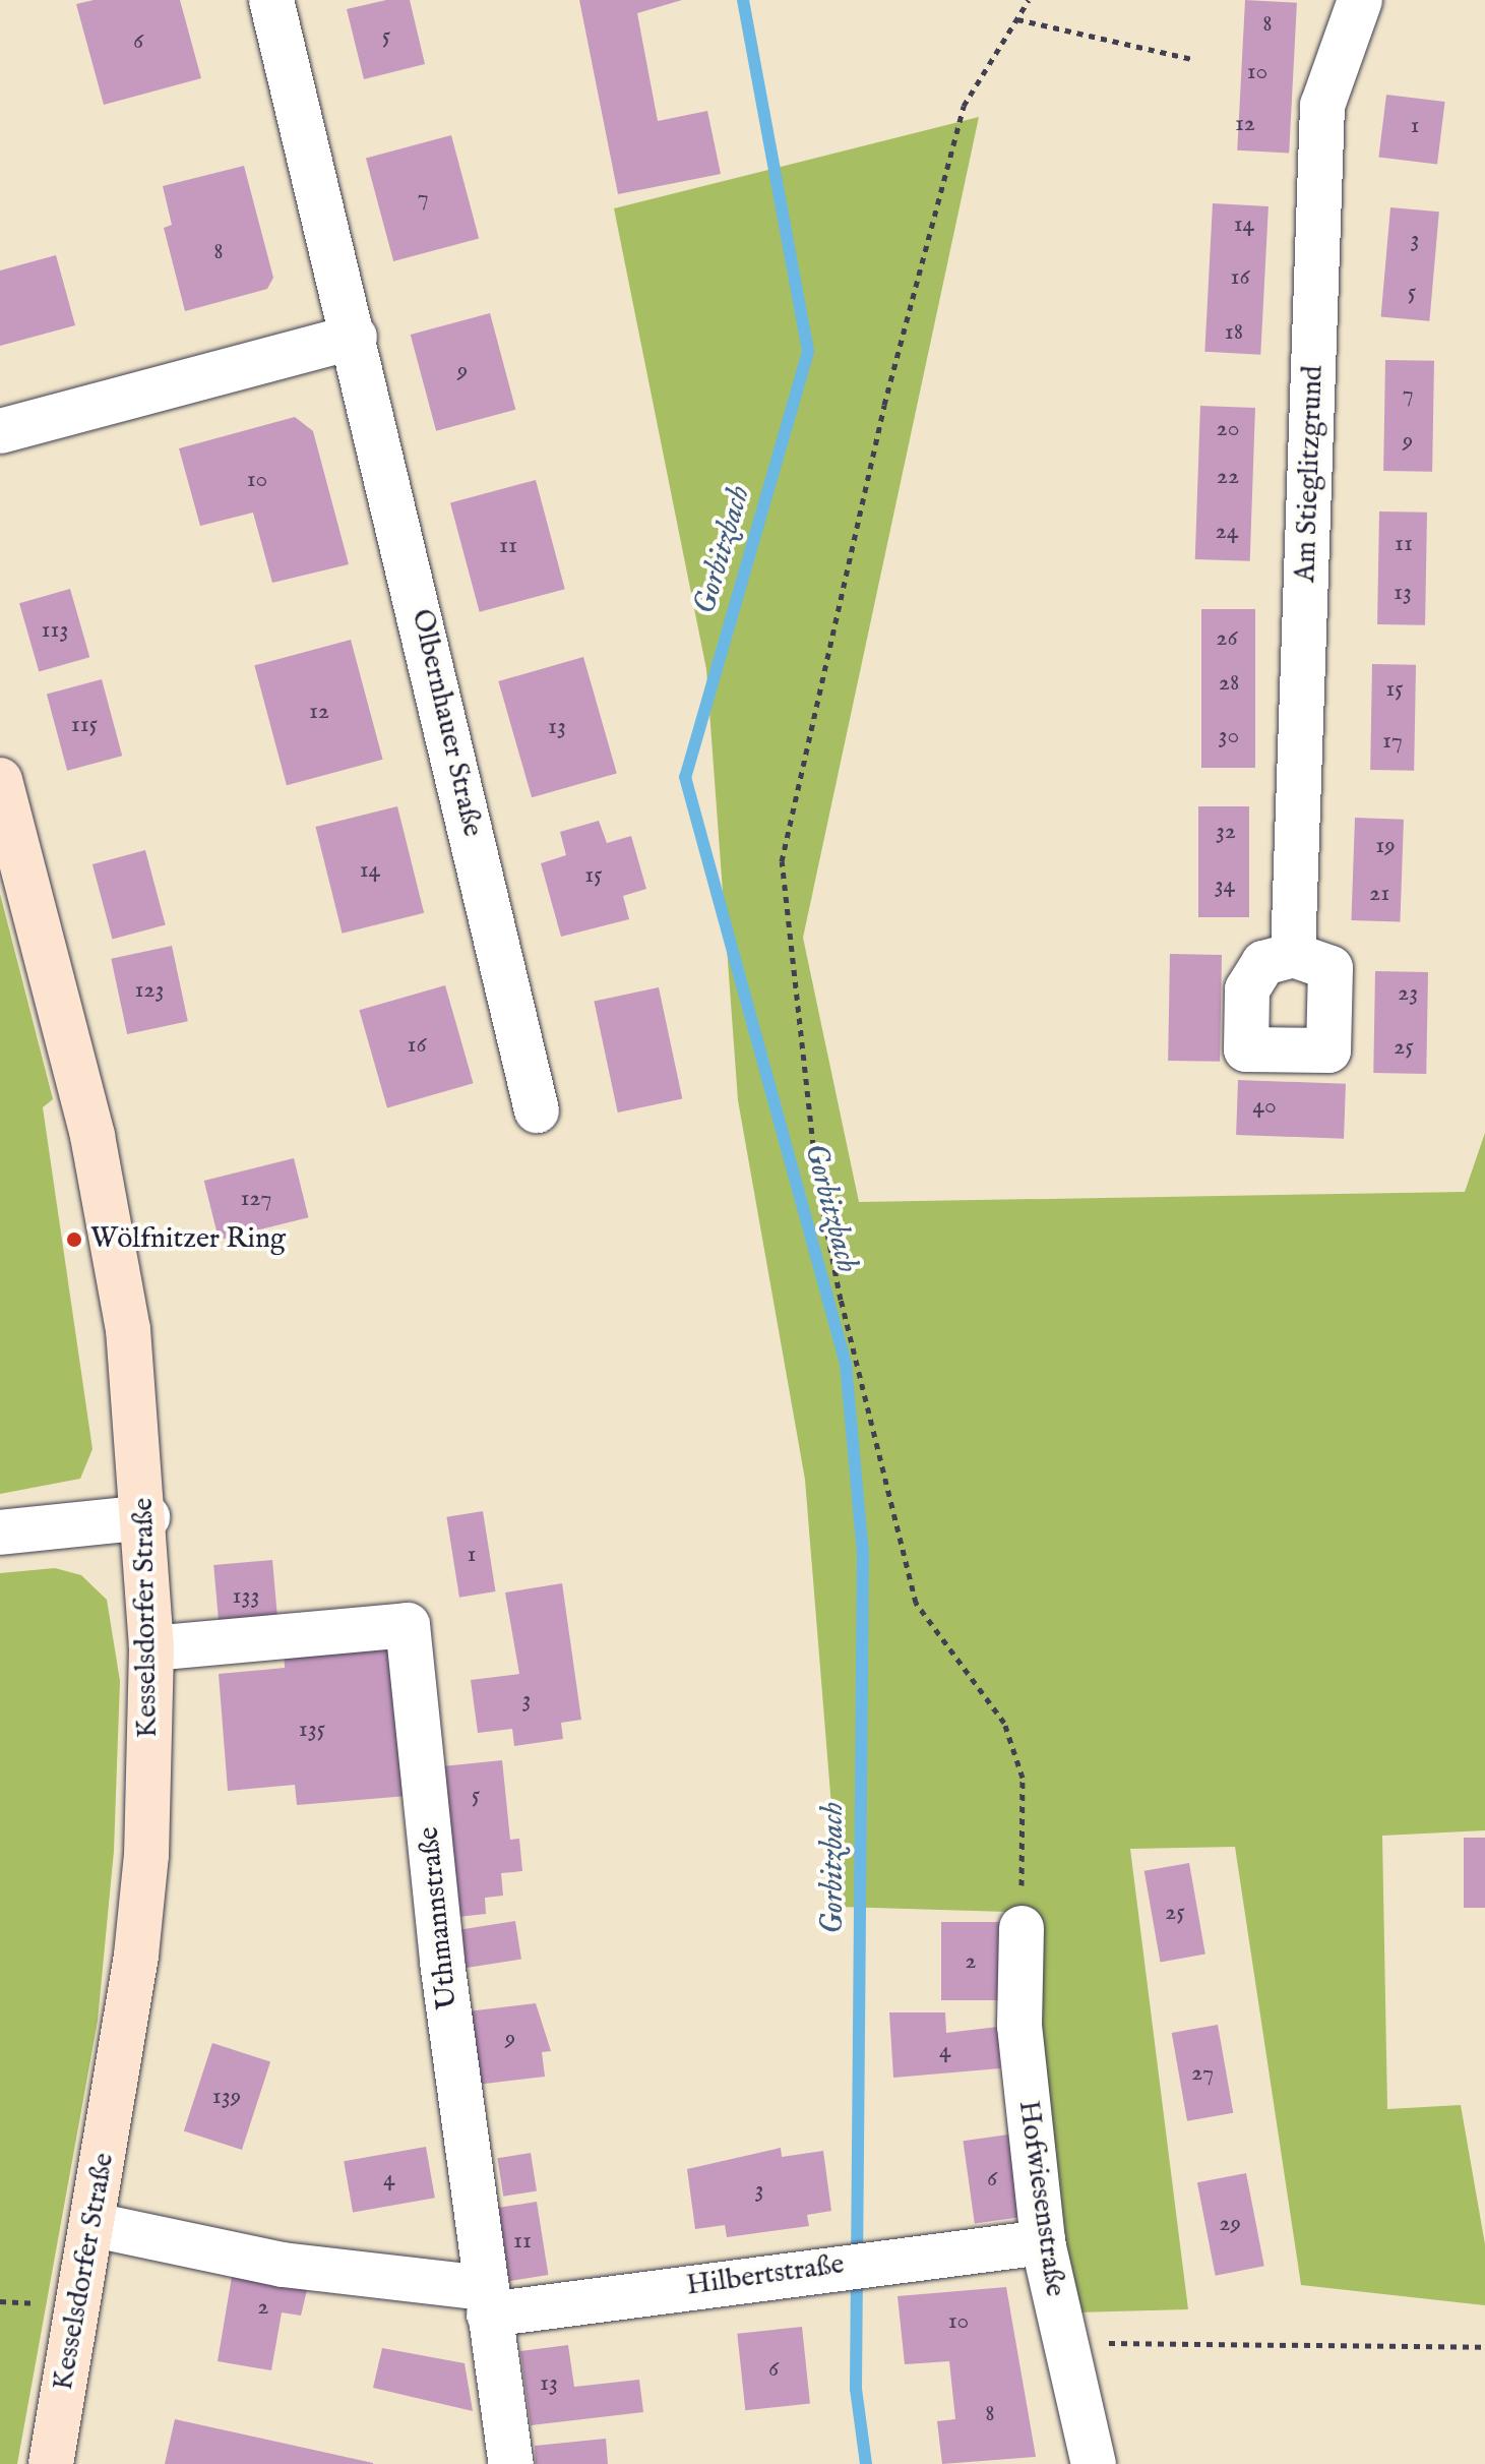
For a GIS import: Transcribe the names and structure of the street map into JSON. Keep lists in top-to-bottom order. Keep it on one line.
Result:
{"streets":{"main road":["Kesselsdorfer Straße"],"street":["Am Stieglitzgrund","Olbernhauer Straße","Uthmannstraße","Hofwiesenstraße","Hilbertstraße"]},"crossings":[["Kesselsdorfer Straße","Uthmannstraße"],["Kesselsdorfer Straße","Hilbertstraße"],["Uthmannstraße","Hilbertstraße"],["Hofwiesenstraße","Hilbertstraße"]],"water":["Gorbitzbach"],"places":["Wölfnitzer Ring"],"house_numbers":["8","5","6","10","12","1","7","14","3","8","16","5","18","9","7","20","9","22","10","24","11","11","13","113","26","28","15","12","115","13","30","17","32","19","14","15","34","21","123","23","16","25","40","127","1","133","3","135","5","25","2","9","4","27","139","4","6","3","29","11","2","10","6","13","8"]}
